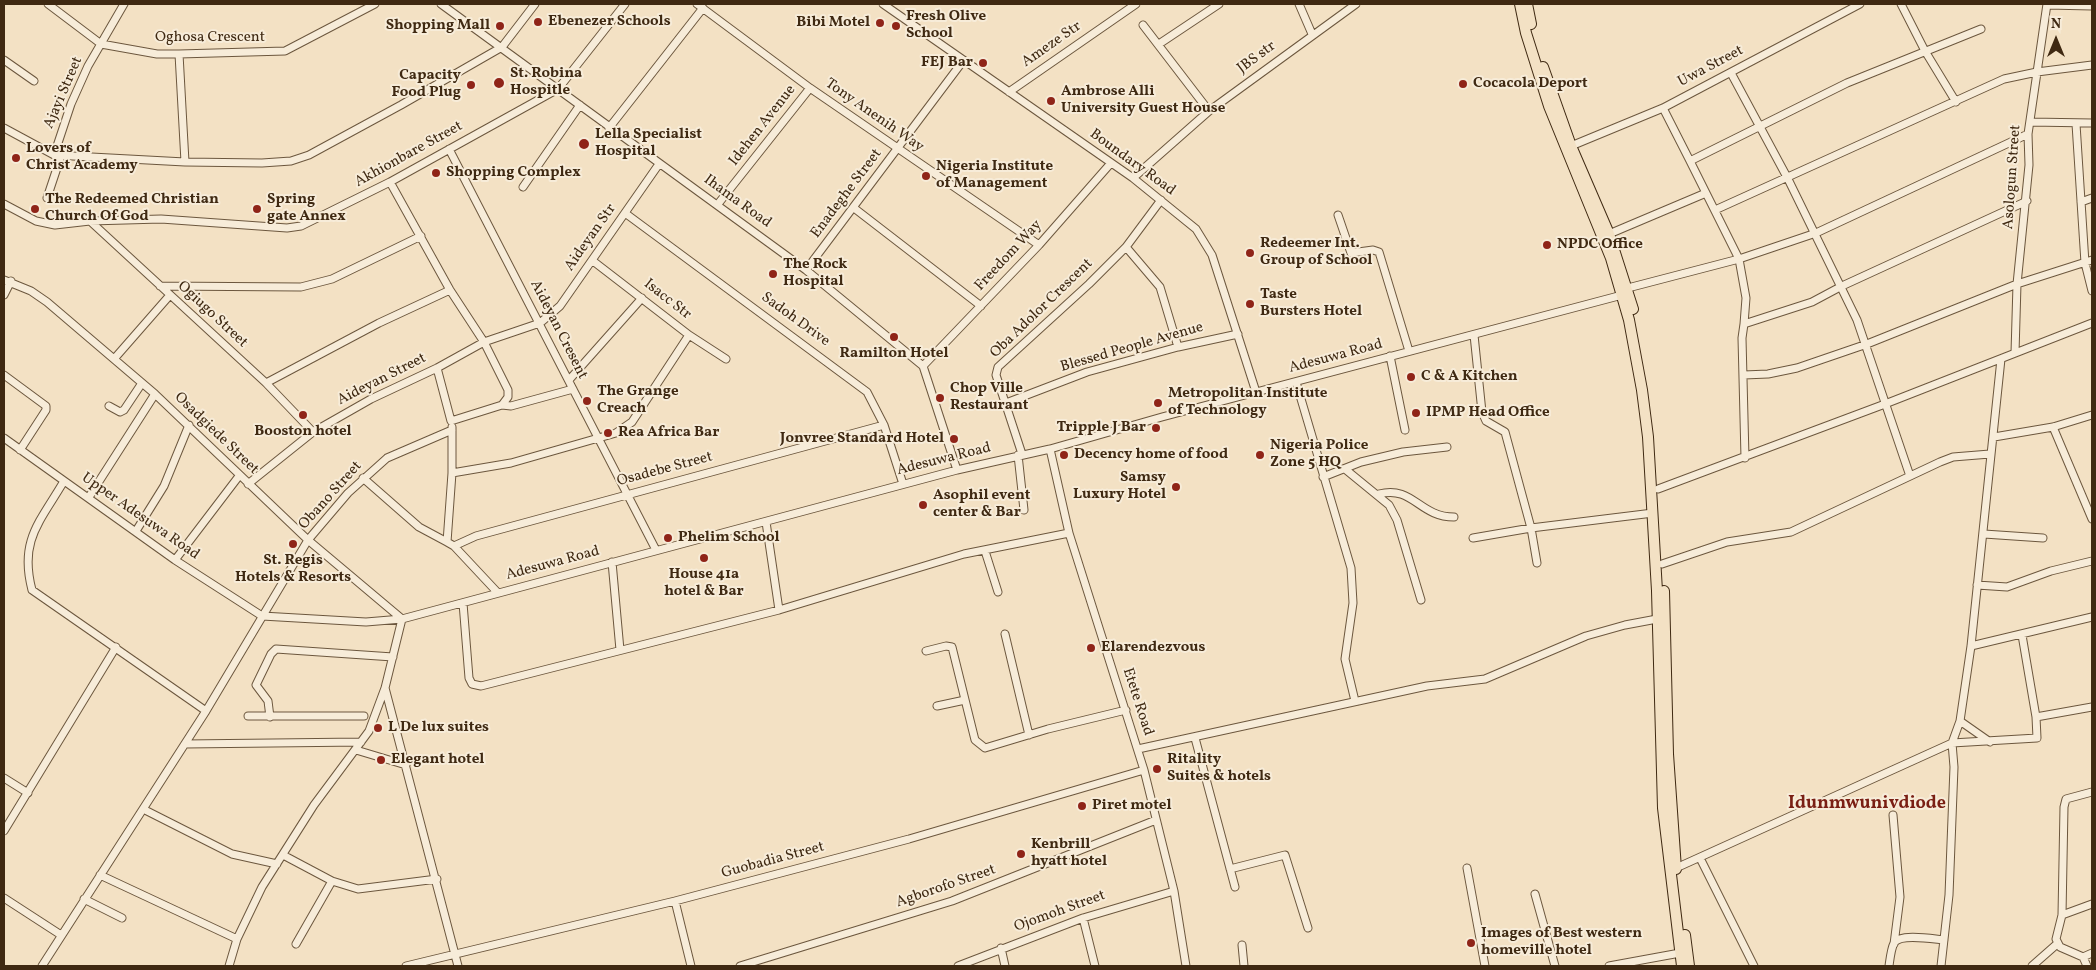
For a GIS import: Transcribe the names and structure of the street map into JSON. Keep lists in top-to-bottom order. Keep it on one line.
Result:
{"streets":{"street":["Oghosa Crescent","Ameze Str","JBS str","Uwa Street","Ajayi Street","Tony Anenih Way","Idehen Avenue","Akhionbare Street","Boundary Road","Asologun Street","Enadeghe Street","Ihama Road","Aideyan Str","Freedom Way","Isacc Str","Oba Adolor Crescent","Ogiugo Street","Sadoh Drive","Aideyan Cresent","Blessed People Avenue","Adesuwa Road","Aideyan Street","Osadgiede Street","Osadebe Street","Obano Street","Upper Adesuwa Road","Etete Road","Guobadia Street","Agborofo Street","Ojomoh Street"]},"crossings":[["Oghosa Crescent","Ajayi Street"],["Ameze Str","Boundary Road"],["JBS str","Boundary Road"],["Tony Anenih Way","Idehen Avenue"],["Tony Anenih Way","Enadeghe Street"],["Tony Anenih Way","Freedom Way"],["Idehen Avenue","Ihama Road"],["Akhionbare Street","Ihama Road"],["Akhionbare Street","Ogiugo Street"],["Akhionbare Street","Aideyan Cresent"],["Boundary Road","Enadeghe Street"],["Boundary Road","Freedom Way"],["Boundary Road","Oba Adolor Crescent"],["Boundary Road","Blessed People Avenue"],["Boundary Road","Adesuwa Road"],["Asologun Street","Adesuwa Road"],["Enadeghe Street","Ihama Road"],["Ihama Road","Aideyan Str"],["Ihama Road","Freedom Way"],["Aideyan Str","Isacc Str"],["Aideyan Str","Sadoh Drive"],["Aideyan Str","Aideyan Cresent"],["Aideyan Str","Aideyan Street"],["Oba Adolor Crescent","Blessed People Avenue"],["Oba Adolor Crescent","Adesuwa Road"],["Ogiugo Street","Aideyan Street"],["Sadoh Drive","Adesuwa Road"],["Sadoh Drive","Osadebe Street"],["Aideyan Cresent","Adesuwa Road"],["Aideyan Cresent","Aideyan Street"],["Aideyan Cresent","Osadebe Street"],["Adesuwa Road","Osadgiede Street"],["Adesuwa Road","Obano Street"],["Adesuwa Road","Upper Adesuwa Road"],["Adesuwa Road","Etete Road"],["Aideyan Street","Osadgiede Street"],["Osadgiede Street","Obano Street"],["Obano Street","Upper Adesuwa Road"],["Etete Road","Guobadia Street"],["Etete Road","Agborofo Street"],["Etete Road","Ojomoh Street"]],"districts":["Idunmwunivdiode"],"places":["Ebenezer Schools","Bibi Motel","Shopping Mall","Fresh Olive School","FEJ Bar","St. Robina Hospitle","Cocacola Deport","Capacity Food Plug","Ambrose Alli University Guest House","Lella Specialist Hospital","Lovers of Christ Academy","Shopping Complex","Nigeria Institute of Management","The Redeemed Christian Church Of God","Spring gate Annex","NPDC Office","Redeemer Int. Group of School","The Rock Hospital","Taste Bursters Hotel","Ramilton Hotel","C & A Kitchen","Chop Ville Restaurant","The Grange Creach","Metropolitan Institute of Technology","IPMP Head Office","Booston hotel","Tripple J Bar","Rea Africa Bar","Jonvree Standard Hotel","Decency home of food","Nigeria Police Zone 5 HQ","Samsy Luxury Hotel","Asophil event center & Bar","Phelim School","St. Regis Hotels & Resorts","House 41a hotel & Bar","Elarendezvous","L De lux suites","Elegant hotel","Ritality Suites & hotels","Piret motel","Kenbrill hyatt hotel","Images of Best western homeville hotel"],"north":"top"}
